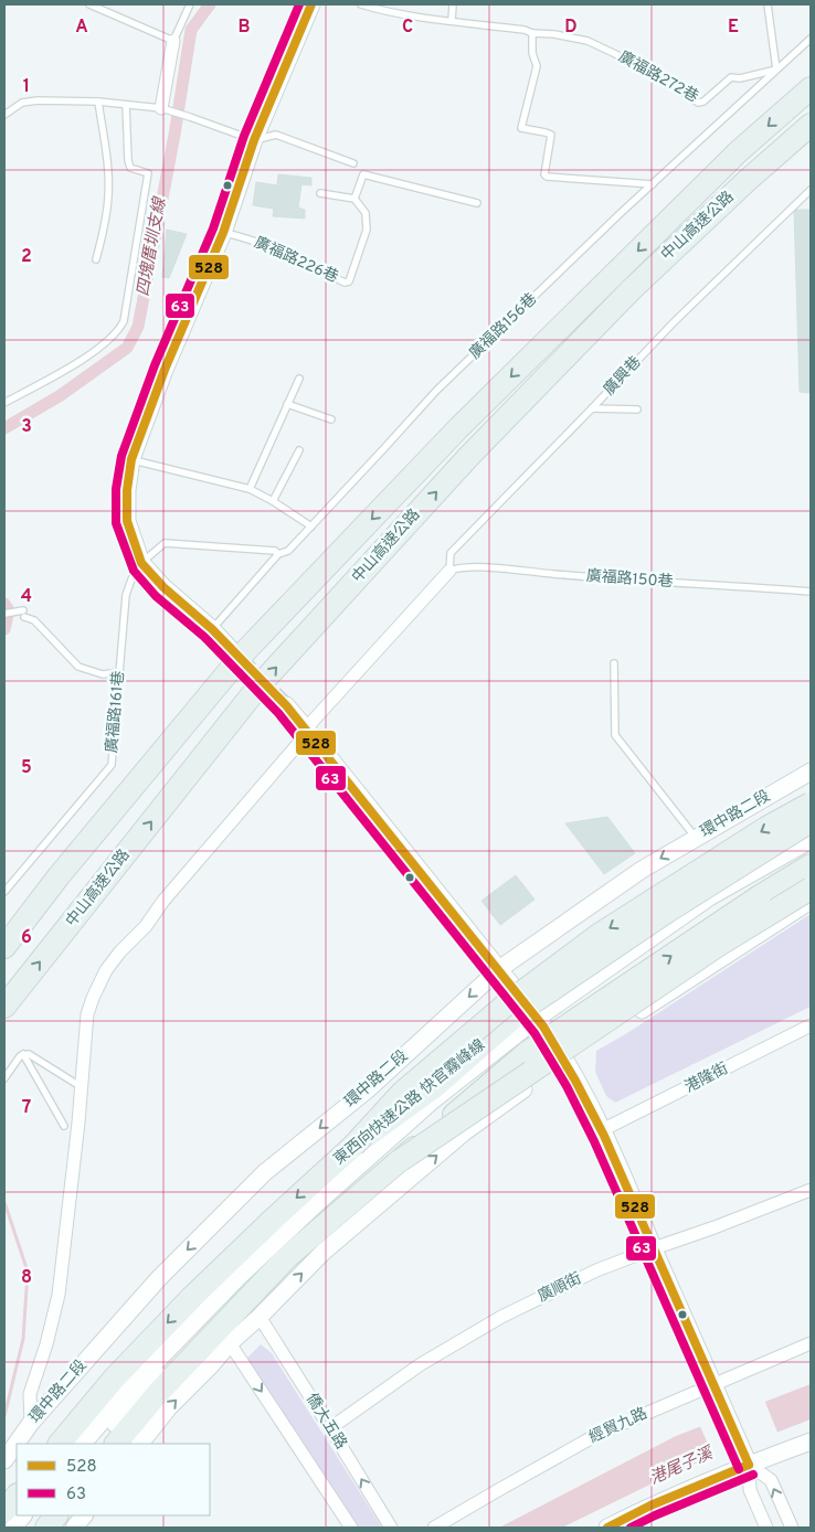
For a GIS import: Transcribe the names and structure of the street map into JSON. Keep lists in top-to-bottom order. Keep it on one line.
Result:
{"streets":{"highway":["中山高速公路","東西向快速公路 快官霧峰線"],"street":["環中路二段","港隆街","廣順街","僑大五路","經貿九路"],"lane":["廣福路272巷","廣福路226巷","廣福路156巷","廣興巷","廣福路150巷","廣福路161巷"]},"crossings":[["廣福路272巷","廣福路156巷"],["廣興巷","廣福路150巷"],["廣順街","僑大五路"]],"water":["四塊厝圳支線","港尾子溪"],"lines":["transit line 528","transit line 63"],"legend":["528","63"],"grid":{"columns":["A","B","C","D","E"],"rows":["1","2","3","4","5","6","7","8"]}}
